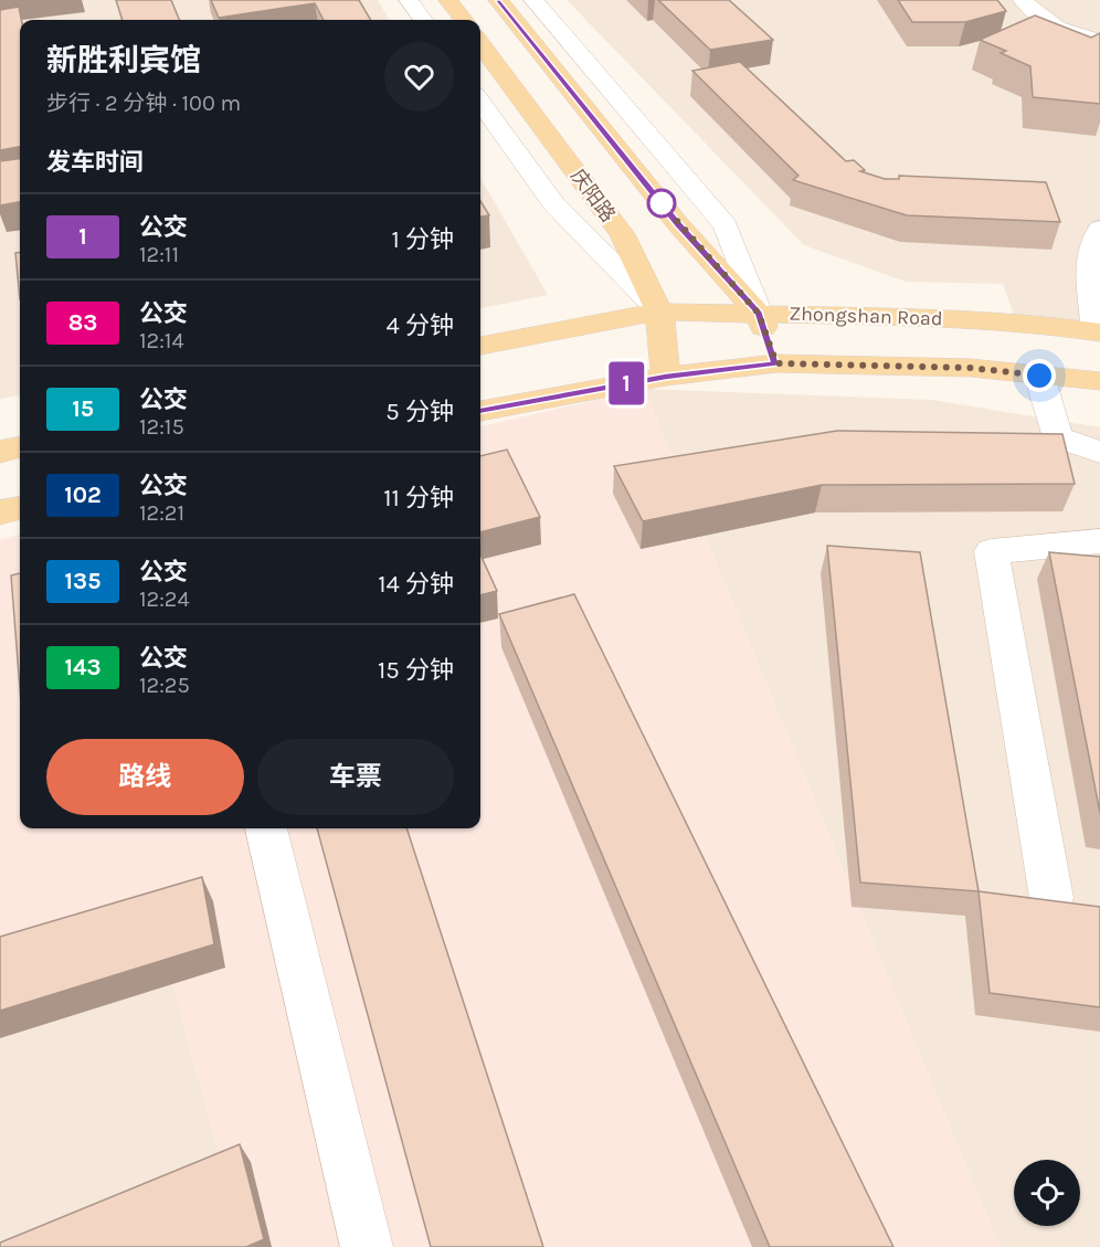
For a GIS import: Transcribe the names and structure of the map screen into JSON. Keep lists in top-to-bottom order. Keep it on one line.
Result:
{"streets":{"main road":["庆阳路","Zhongshan Road"]},"crossings":[["庆阳路","Zhongshan Road"]],"lines":["bus line 1"],"page":{"on_map":"1","heading":[["新胜利宾馆","步行 · 2 分钟 · 100 m"],"发车时间"],"list":[{"mark":"1","name":"公交","note":"12:11","value":"1 分钟"},{"mark":"83","name":"公交","note":"12:14","value":"4 分钟"},{"mark":"15","name":"公交","note":"12:15","value":"5 分钟"},{"mark":"102","name":"公交","note":"12:21","value":"11 分钟"},{"mark":"135","name":"公交","note":"12:24","value":"14 分钟"},{"mark":"143","name":"公交","note":"12:25","value":"15 分钟"}],"buttons":["路线","车票"]}}
